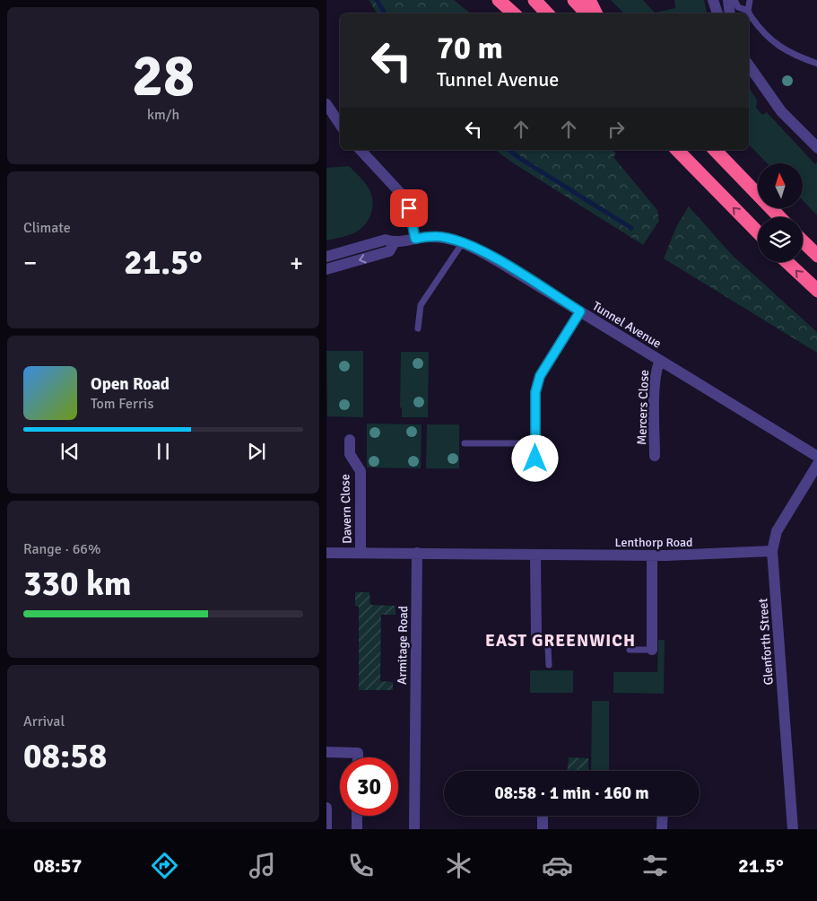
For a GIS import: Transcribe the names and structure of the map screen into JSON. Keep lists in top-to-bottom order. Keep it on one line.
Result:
{"streets":{"street":["Tunnel Avenue","Mercers Close","Davern Close","Lenthorp Road","Glenforth Street","Armitage Road"]},"crossings":[["Tunnel Avenue","Mercers Close"],["Lenthorp Road","Glenforth Street"],["Lenthorp Road","Armitage Road"]],"districts":["EAST GREENWICH"],"north":"top","page":{"tile":[["28","km/h"],"Climate",["Range · 66%","330 km"],["Arrival","08:58"]],"turn":["70 m","Tunnel Avenue"],"heat":["−","21.5°","+"],"song":["Open Road","Tom Ferris"],"limit":"30","trip":"08:58 · 1 min · 160 m","tabs":["08:57","21.5°"]}}
